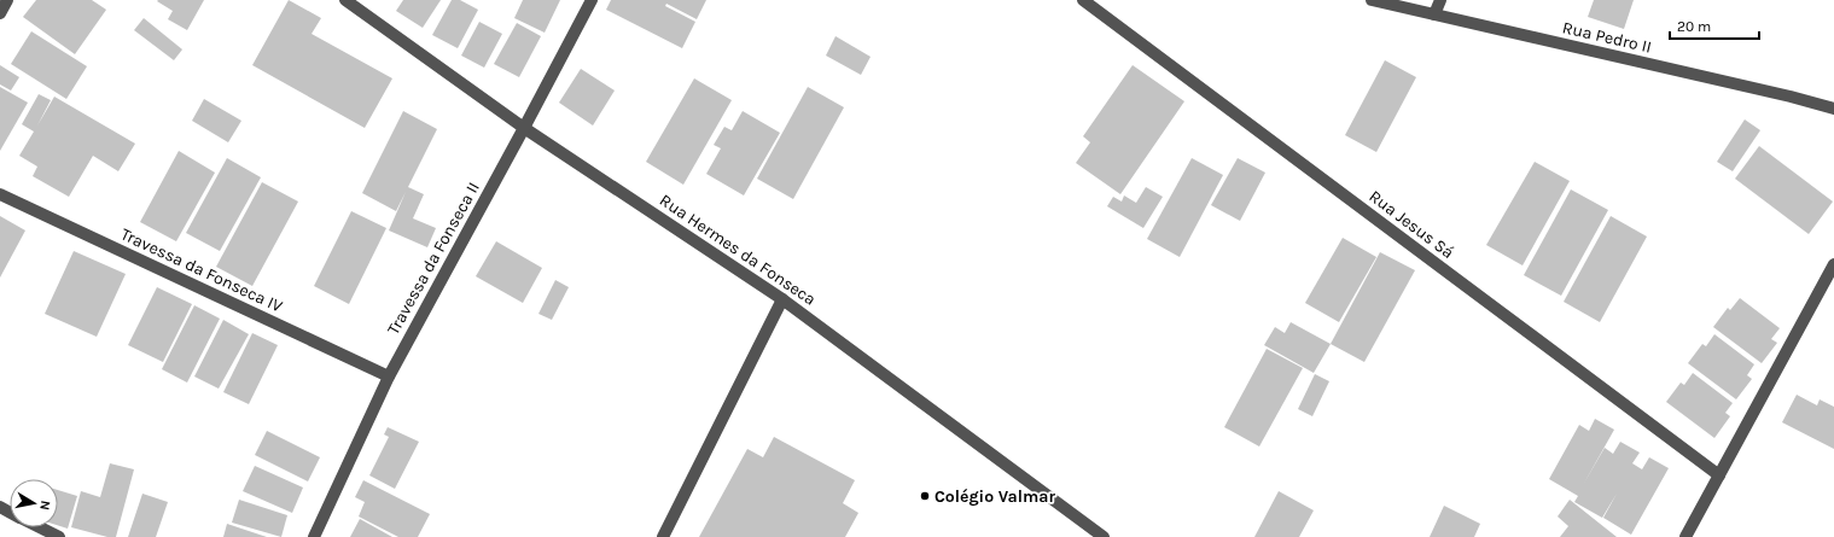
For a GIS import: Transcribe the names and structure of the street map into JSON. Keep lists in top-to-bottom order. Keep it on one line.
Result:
{"streets":{"street":["Rua Pedro II","Rua Jesus Sá","Rua Hermes da Fonseca","Travessa da Fonseca II","Travessa da Fonseca IV"]},"crossings":[["Rua Hermes da Fonseca","Travessa da Fonseca II"],["Travessa da Fonseca II","Travessa da Fonseca IV"]],"places":["Colégio Valmar"],"scale_bar":"20 m","north":"right"}
